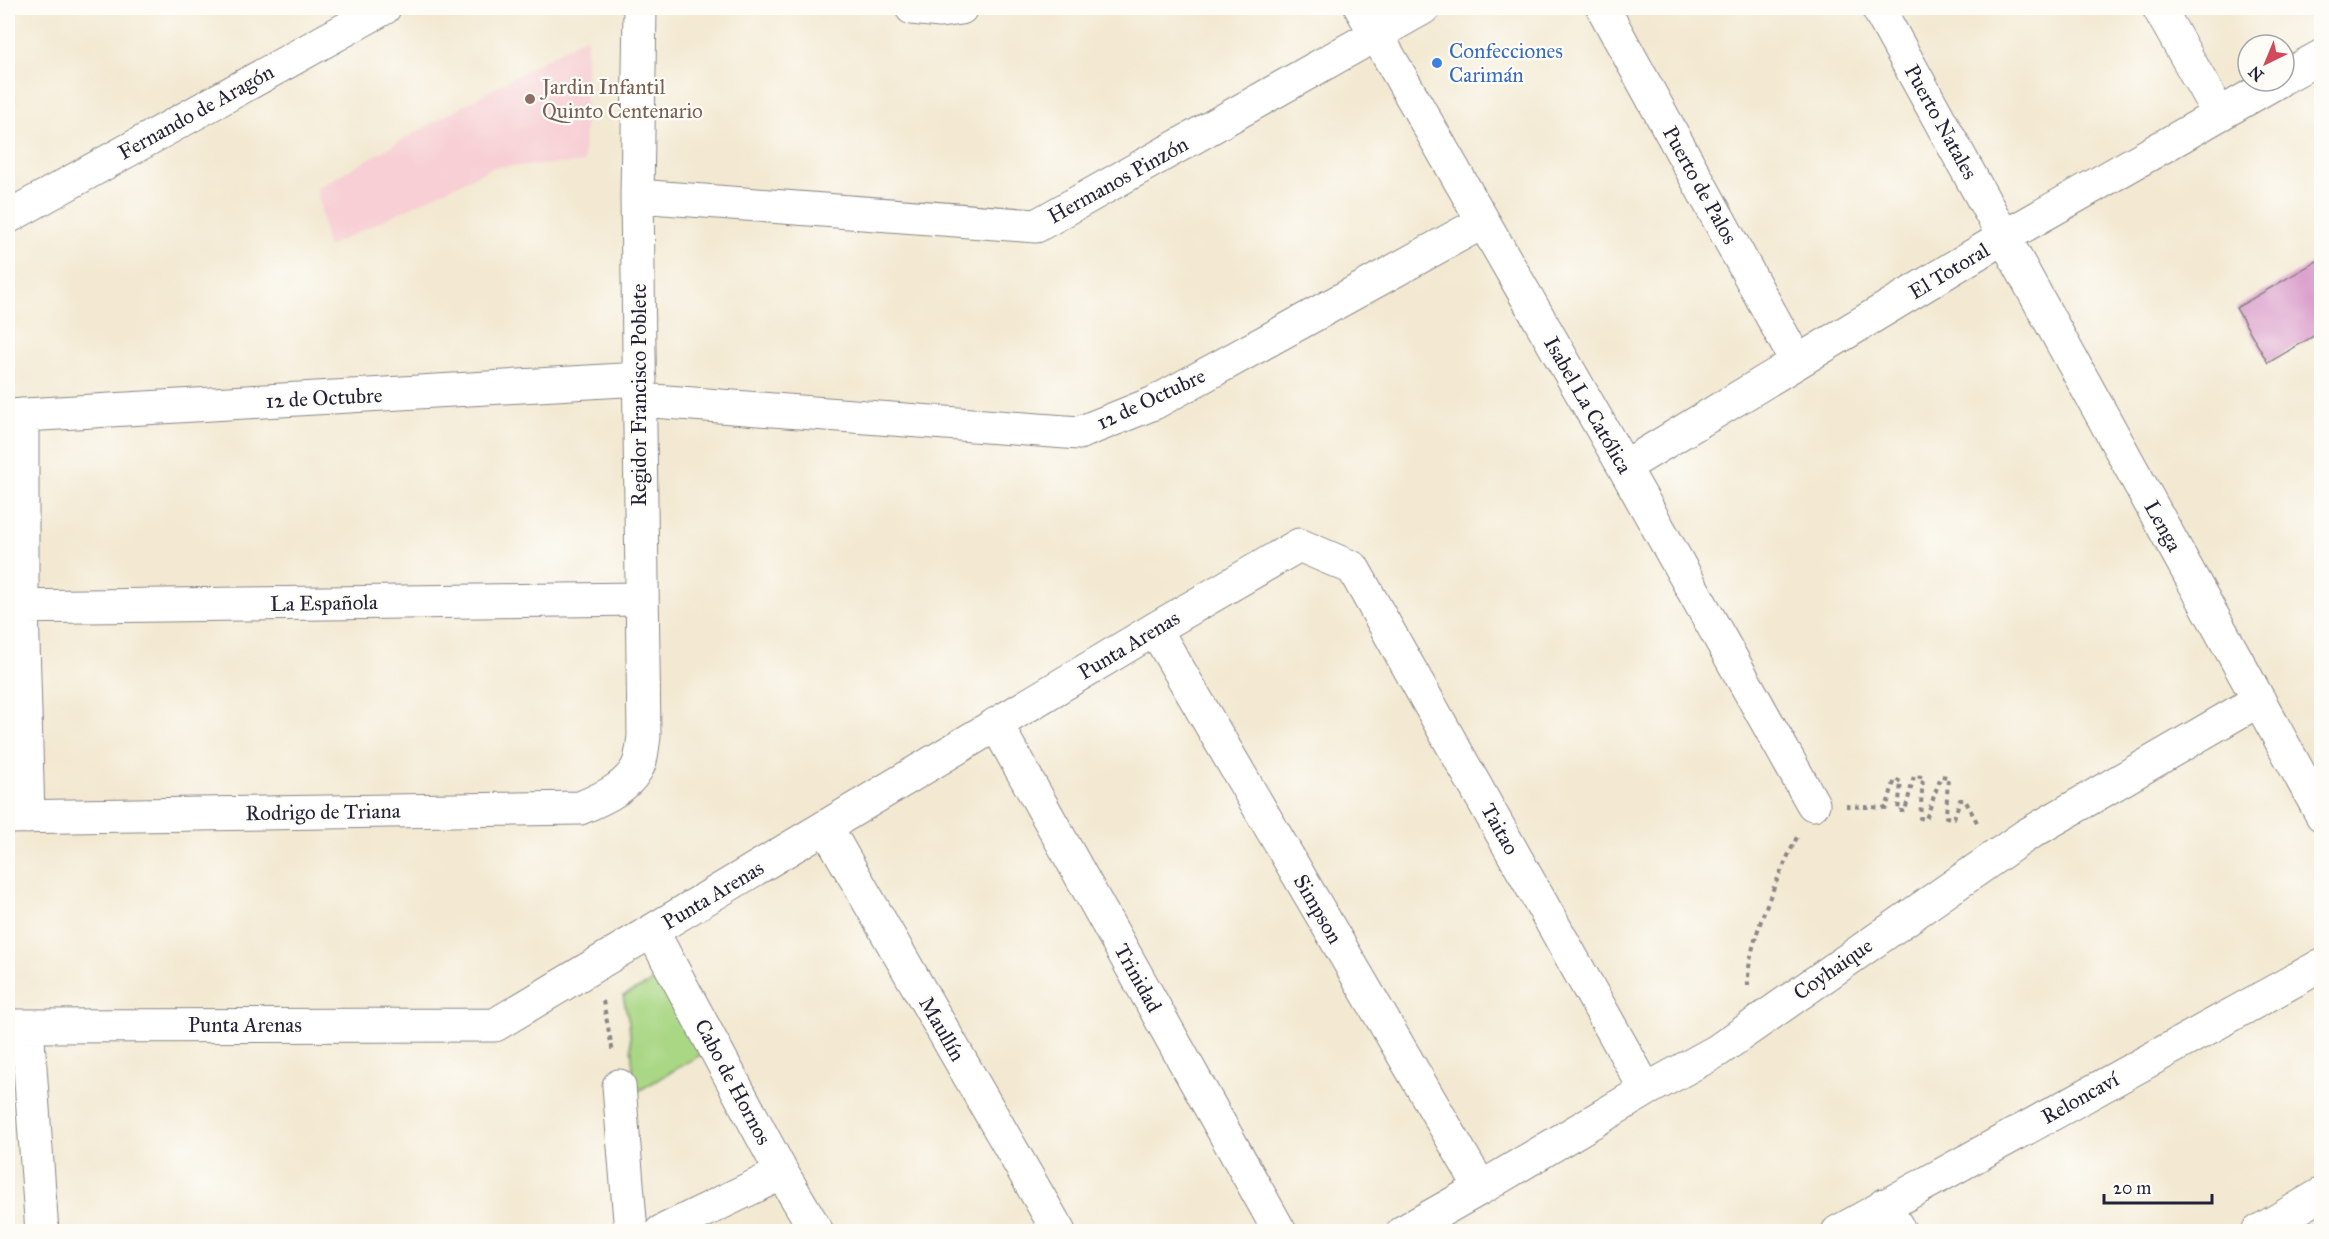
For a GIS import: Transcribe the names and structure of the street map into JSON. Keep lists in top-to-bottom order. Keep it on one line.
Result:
{"streets":{"street":["Fernando de Aragón","Puerto Natales","Hermanos Pinzón","Puerto de Palos","El Totoral","Regidor Francisco Poblete","12 de Octubre","Isabel La Católica","Lenga","La Española","Punta Arenas","Rodrigo de Triana","Taitao","Simpson","Coyhaique","Trinidad","Maullín","Cabo de Hornos","Reloncaví"]},"crossings":[["Puerto Natales","El Totoral"],["Puerto Natales","Lenga"],["Hermanos Pinzón","Regidor Francisco Poblete"],["Hermanos Pinzón","Isabel La Católica"],["Puerto de Palos","El Totoral"],["El Totoral","Isabel La Católica"],["El Totoral","Lenga"],["Regidor Francisco Poblete","12 de Octubre"],["Regidor Francisco Poblete","La Española"],["Regidor Francisco Poblete","Rodrigo de Triana"],["12 de Octubre","Isabel La Católica"],["Lenga","Coyhaique"],["Punta Arenas","Taitao"],["Punta Arenas","Simpson"],["Punta Arenas","Trinidad"],["Punta Arenas","Maullín"],["Punta Arenas","Cabo de Hornos"],["Taitao","Coyhaique"],["Simpson","Coyhaique"]],"places":["Confecciones Carimán","Jardin Infantil Quinto Centenario"],"scale_bar":"20 m","north":"bottom left"}
